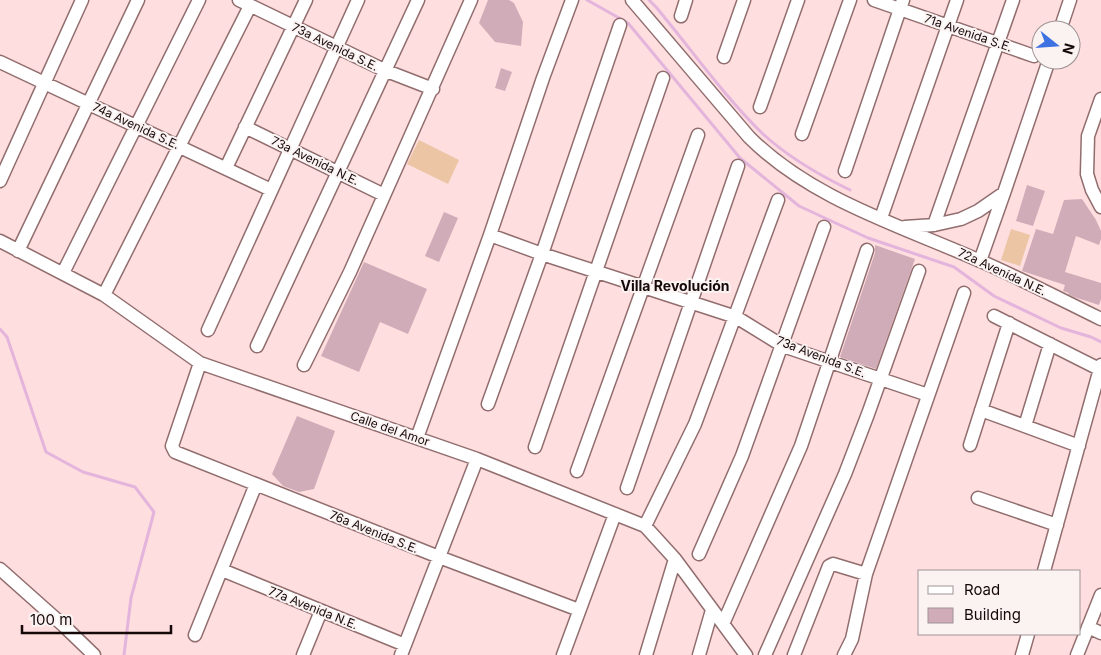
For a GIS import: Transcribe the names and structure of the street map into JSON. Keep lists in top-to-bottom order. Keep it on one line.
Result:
{"streets":{"street":["71a Avenida S.E.","73a Avenida S.E.","74a Avenida S.E.","73a Avenida N.E.","72a Avenida N.E.","Calle del Amor","76a Avenida S.E.","77a Avenida N.E."]},"crossings":[["Calle del Amor","76a Avenida S.E."]],"districts":["Villa Revolución"],"legend":["Road","Building"],"scale_bar":"100 m","north":"right"}
